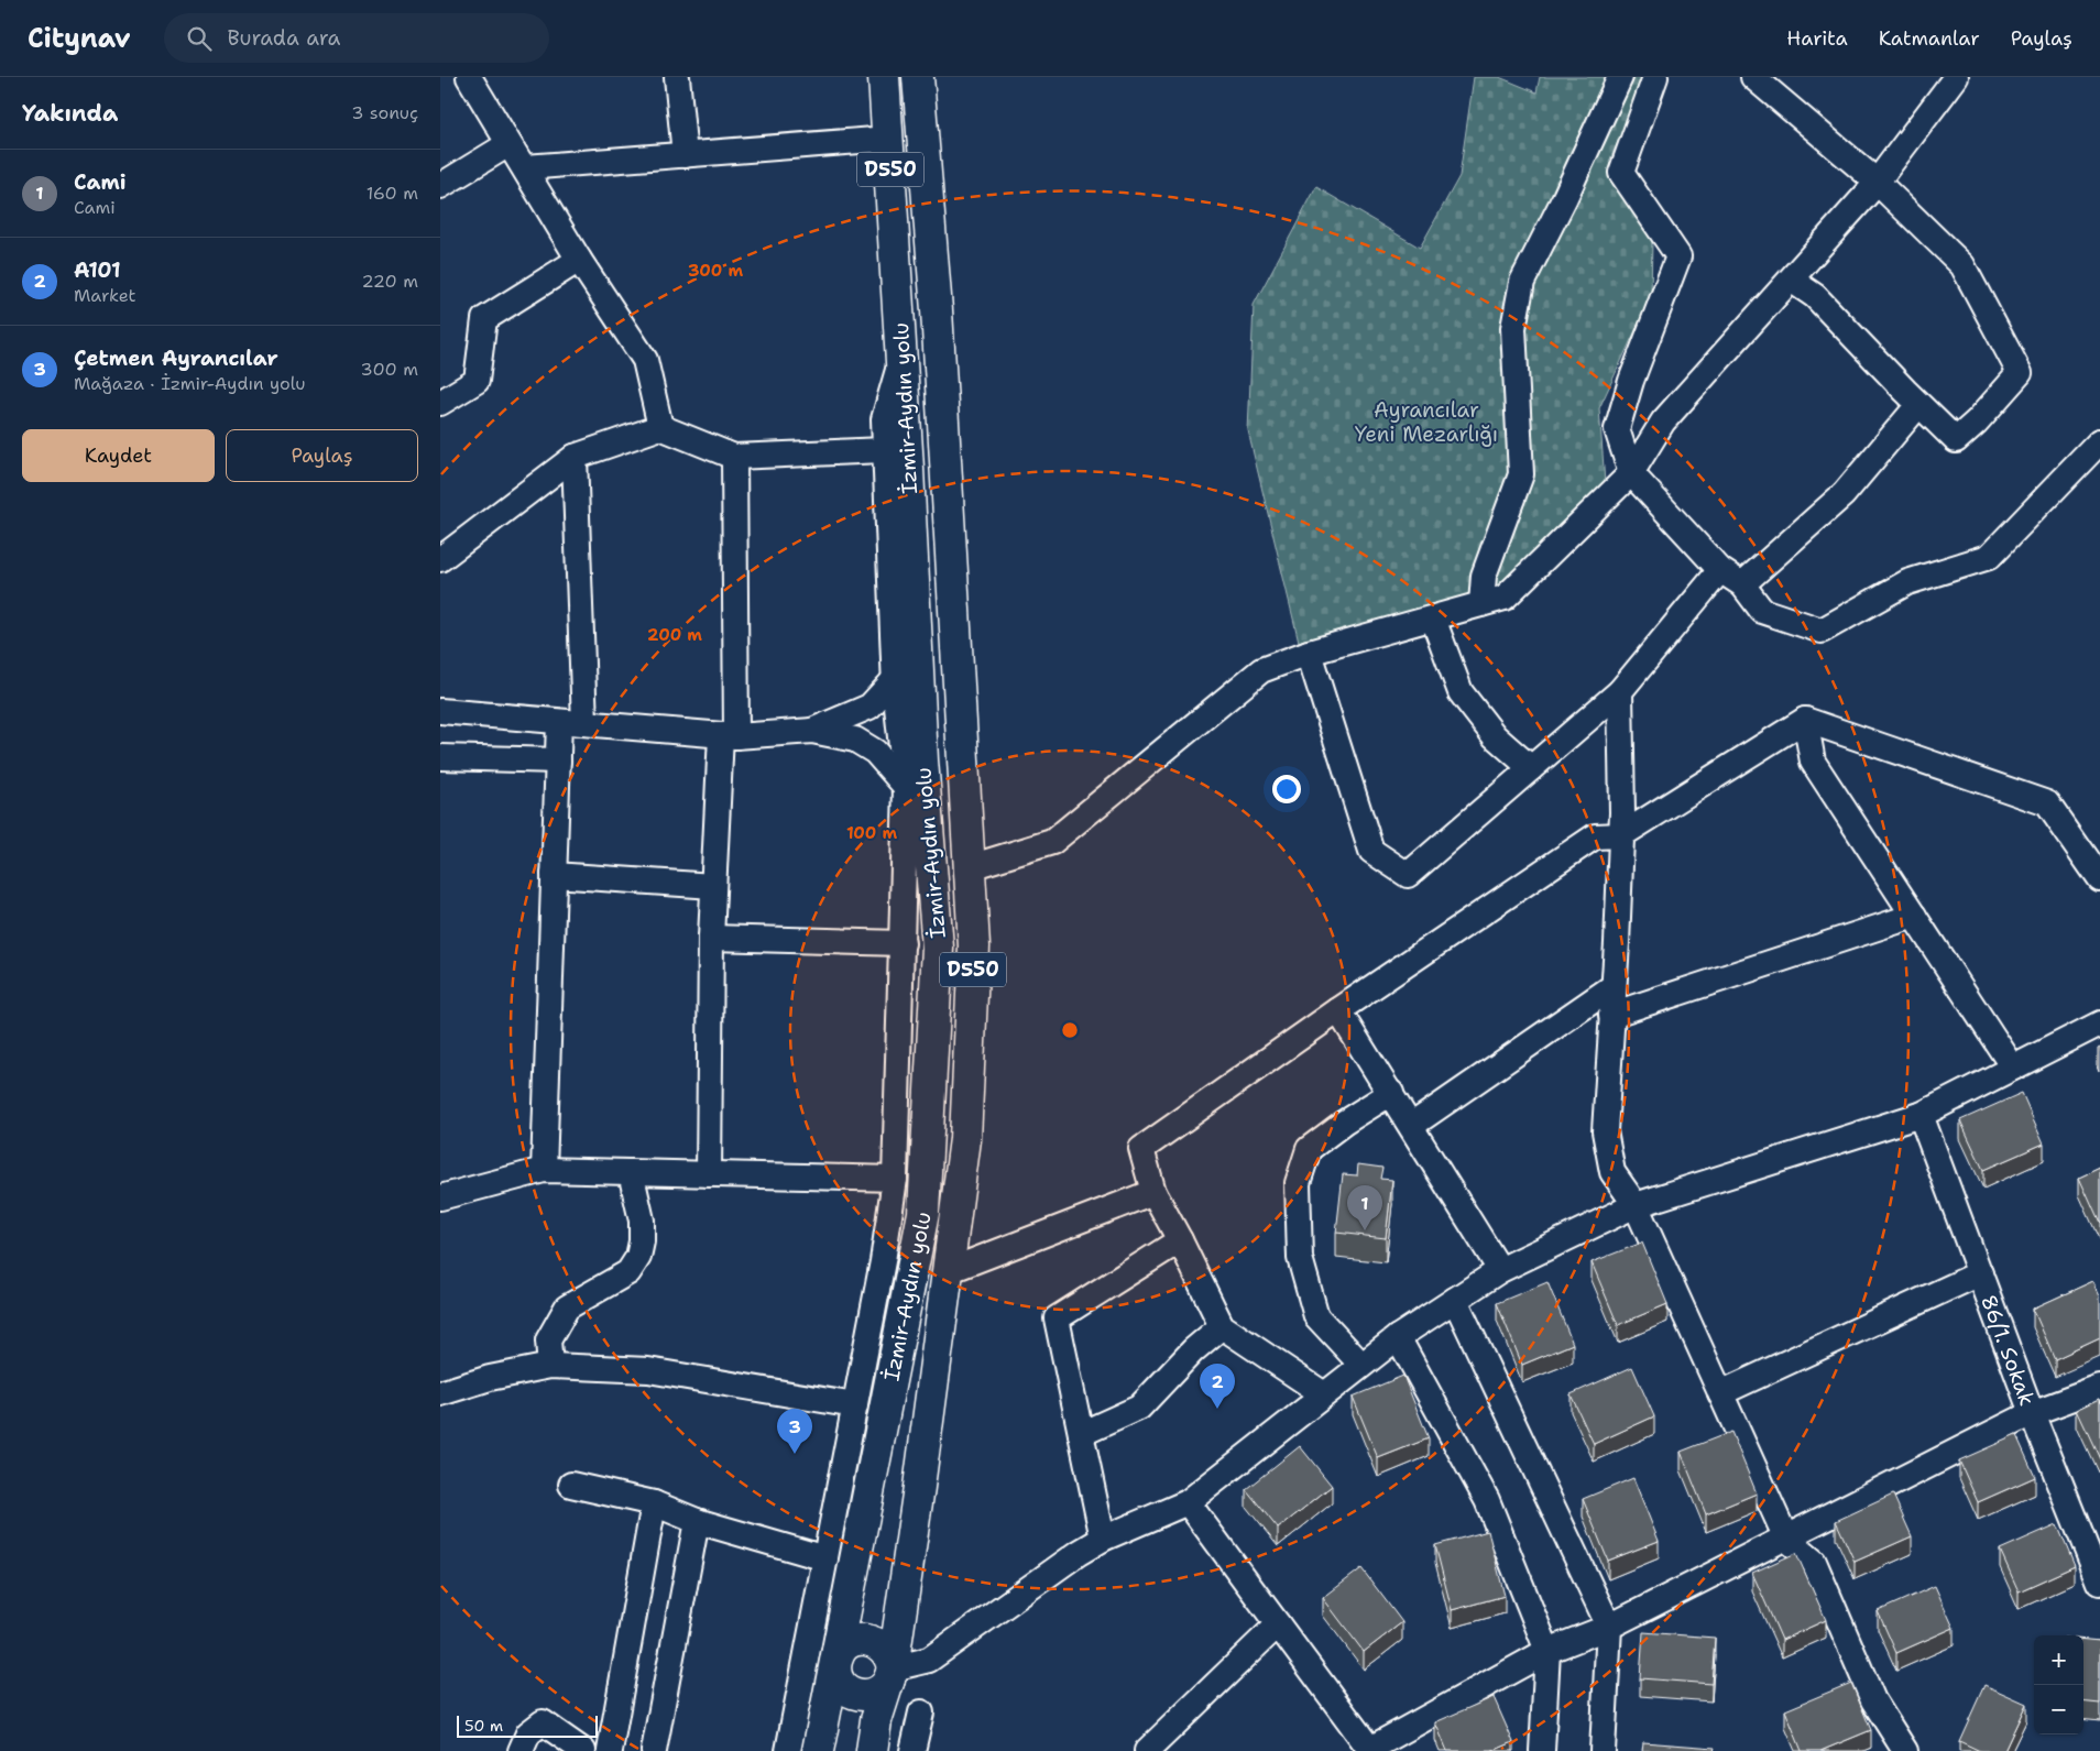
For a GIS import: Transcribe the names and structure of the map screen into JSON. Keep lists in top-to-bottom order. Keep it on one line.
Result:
{"streets":{"highway":["D550","İzmir-Aydın yolu"],"street":["86/1. Sokak"]},"parks":["Ayrancılar Yeni Mezarlığı"],"scale_bar":"50 m","page":{"header":"Citynav","search":"Burada ara","nav":["Harita","Katmanlar","Paylaş"],"heading":["Yakında","3 sonuç"],"list":[{"mark":"1","name":"Cami","note":"Cami","value":"160 m"},{"mark":"2","name":"A101","note":"Market","value":"220 m"},{"mark":"3","name":"Çetmen Ayrancılar","note":"Mağaza · İzmir-Aydın yolu","value":"300 m"}],"buttons":["Kaydet","Paylaş"],"pins":["1","2","3"],"map_buttons":["+","−"],"scale":"50 m"},"rings":["300 m","200 m","100 m"]}
